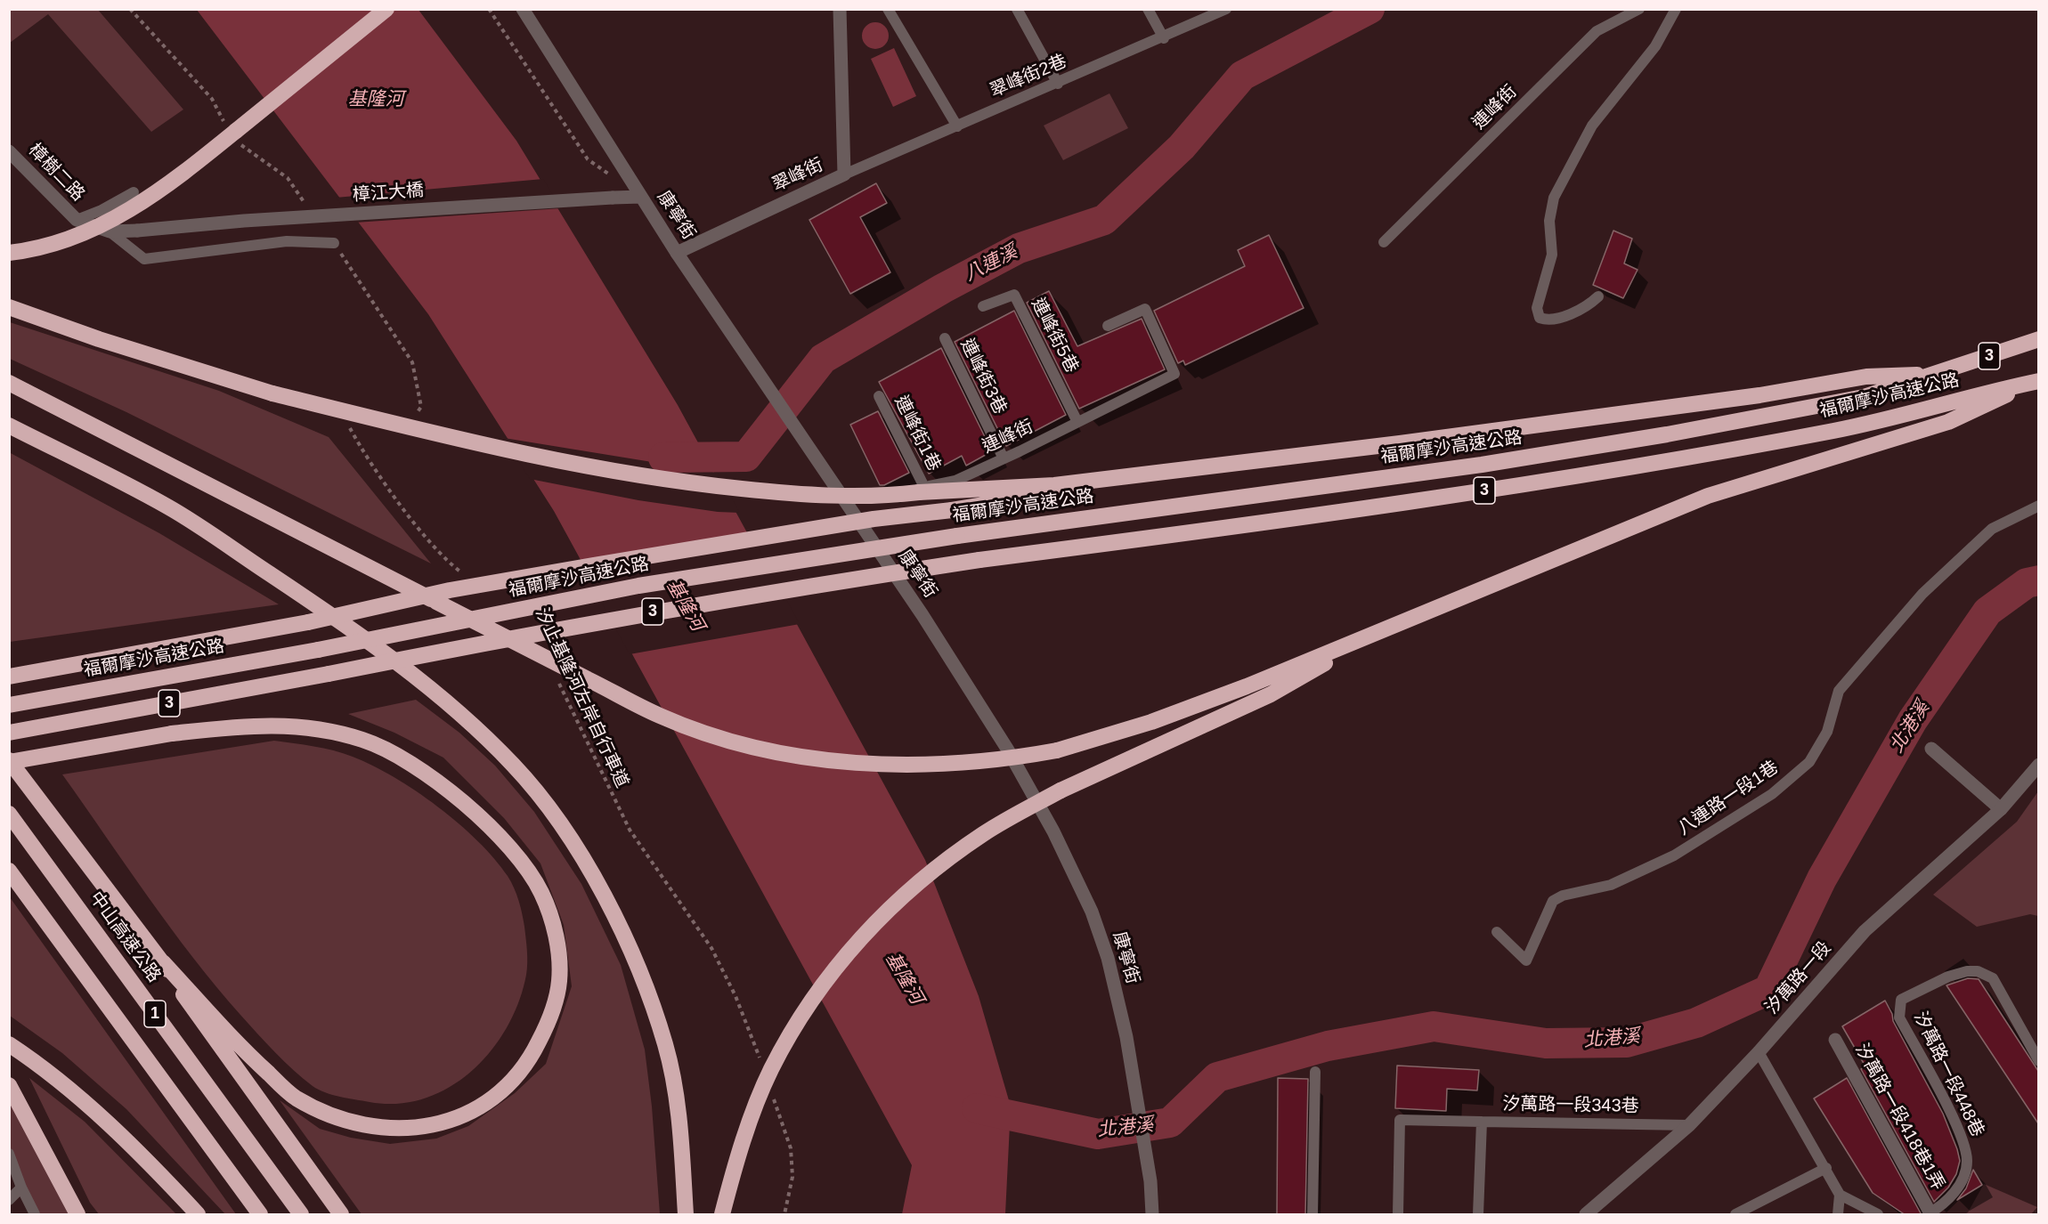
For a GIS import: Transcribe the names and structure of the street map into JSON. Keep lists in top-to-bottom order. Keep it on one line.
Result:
{"streets":{"highway":["3","福爾摩沙高速公路","中山高速公路","1"],"street":["樟樹二路","翠峰街","樟江大橋","康寧街","汐萬路一段","汐萬路一段418巷1弄"],"lane":["翠峰街2巷","連峰街","連峰街5巷","連峰街3巷","連峰街1巷","八連路一段1巷","汐萬路一段448巷","汐萬路一段343巷"],"path":["汐止基隆河左岸自行車道"]},"crossings":[["翠峰街2巷","翠峰街"],["連峰街","康寧街"],["連峰街","連峰街5巷"],["連峰街","連峰街3巷"],["連峰街","連峰街1巷"],["樟樹二路","樟江大橋"],["翠峰街","康寧街"],["樟江大橋","康寧街"],["汐萬路一段","汐萬路一段343巷"],["汐萬路一段448巷","汐萬路一段418巷1弄"]],"water":["基隆河","八連溪","北港溪"]}
